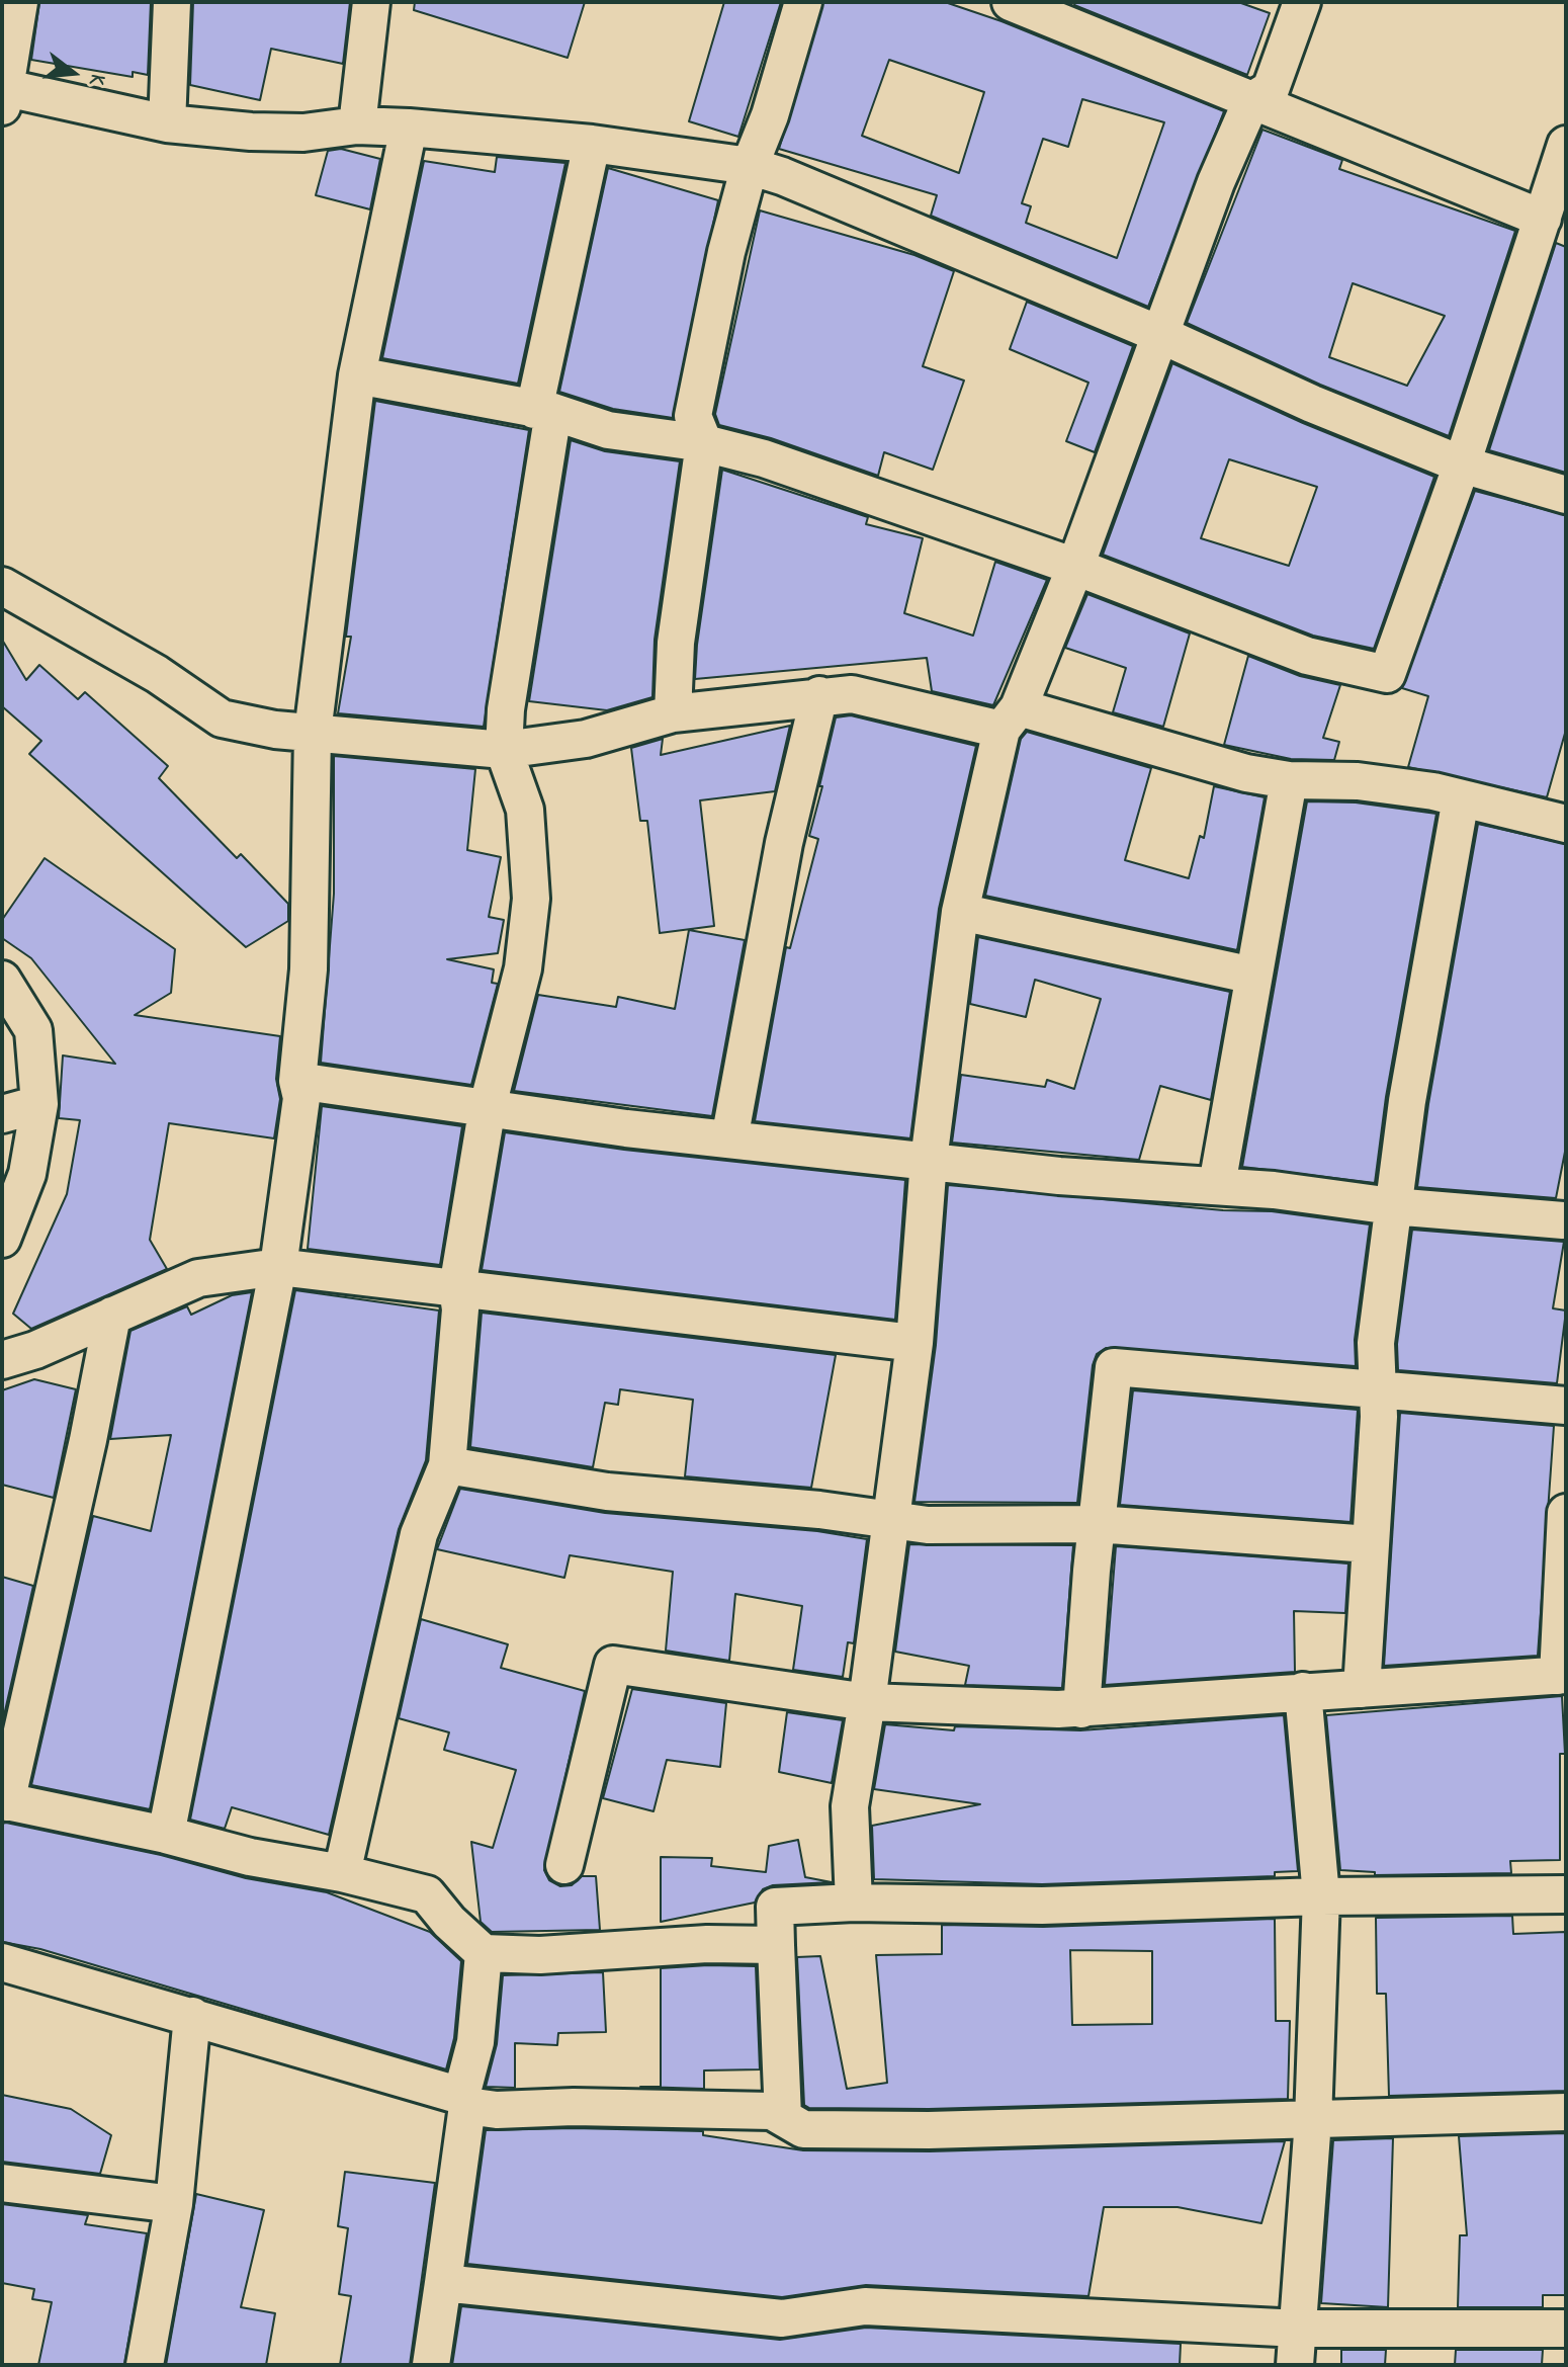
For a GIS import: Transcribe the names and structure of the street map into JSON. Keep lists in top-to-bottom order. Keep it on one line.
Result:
{"north":"right"}
